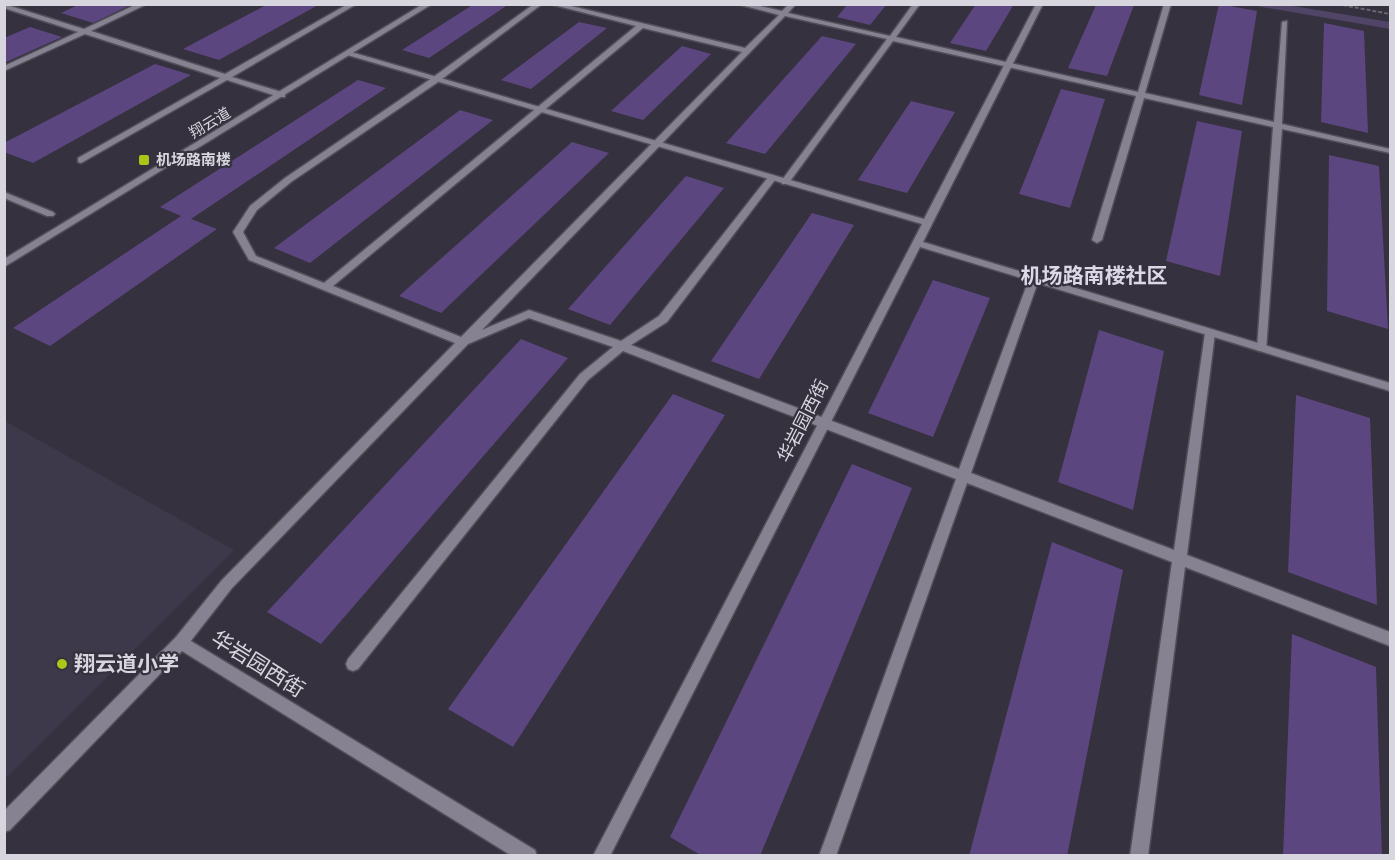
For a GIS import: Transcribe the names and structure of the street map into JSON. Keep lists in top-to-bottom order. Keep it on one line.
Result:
{"streets":{"street":["翔云道","华岩园西街"]},"districts":["机场路南楼社区"],"places":{"transit":["机场路南楼"],"other":["翔云道小学"]}}
